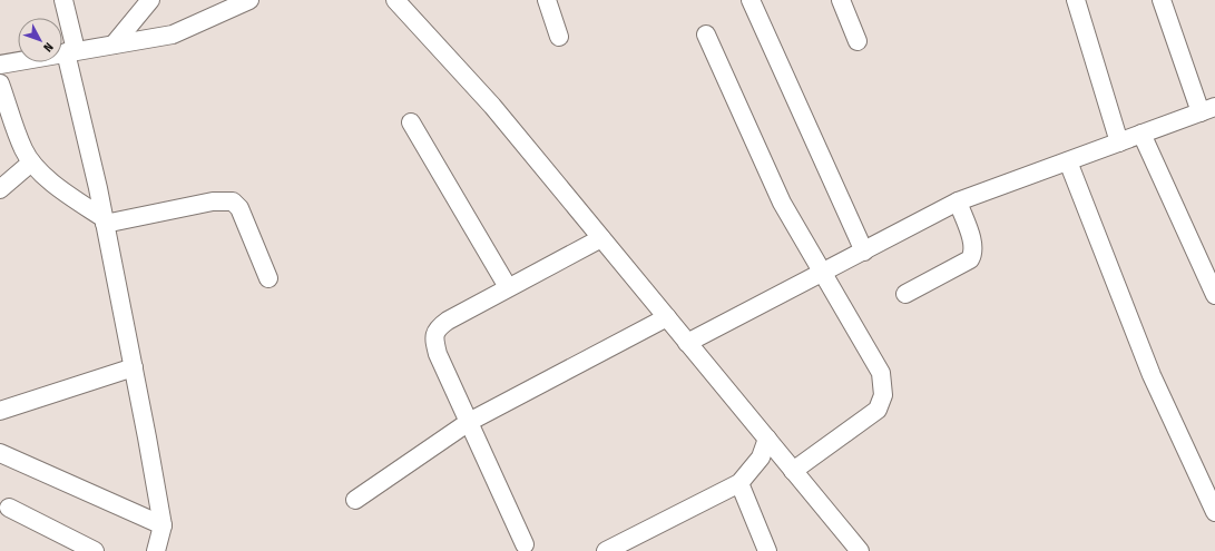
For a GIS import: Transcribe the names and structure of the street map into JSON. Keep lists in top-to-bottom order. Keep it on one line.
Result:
{"north":"bottom right"}
